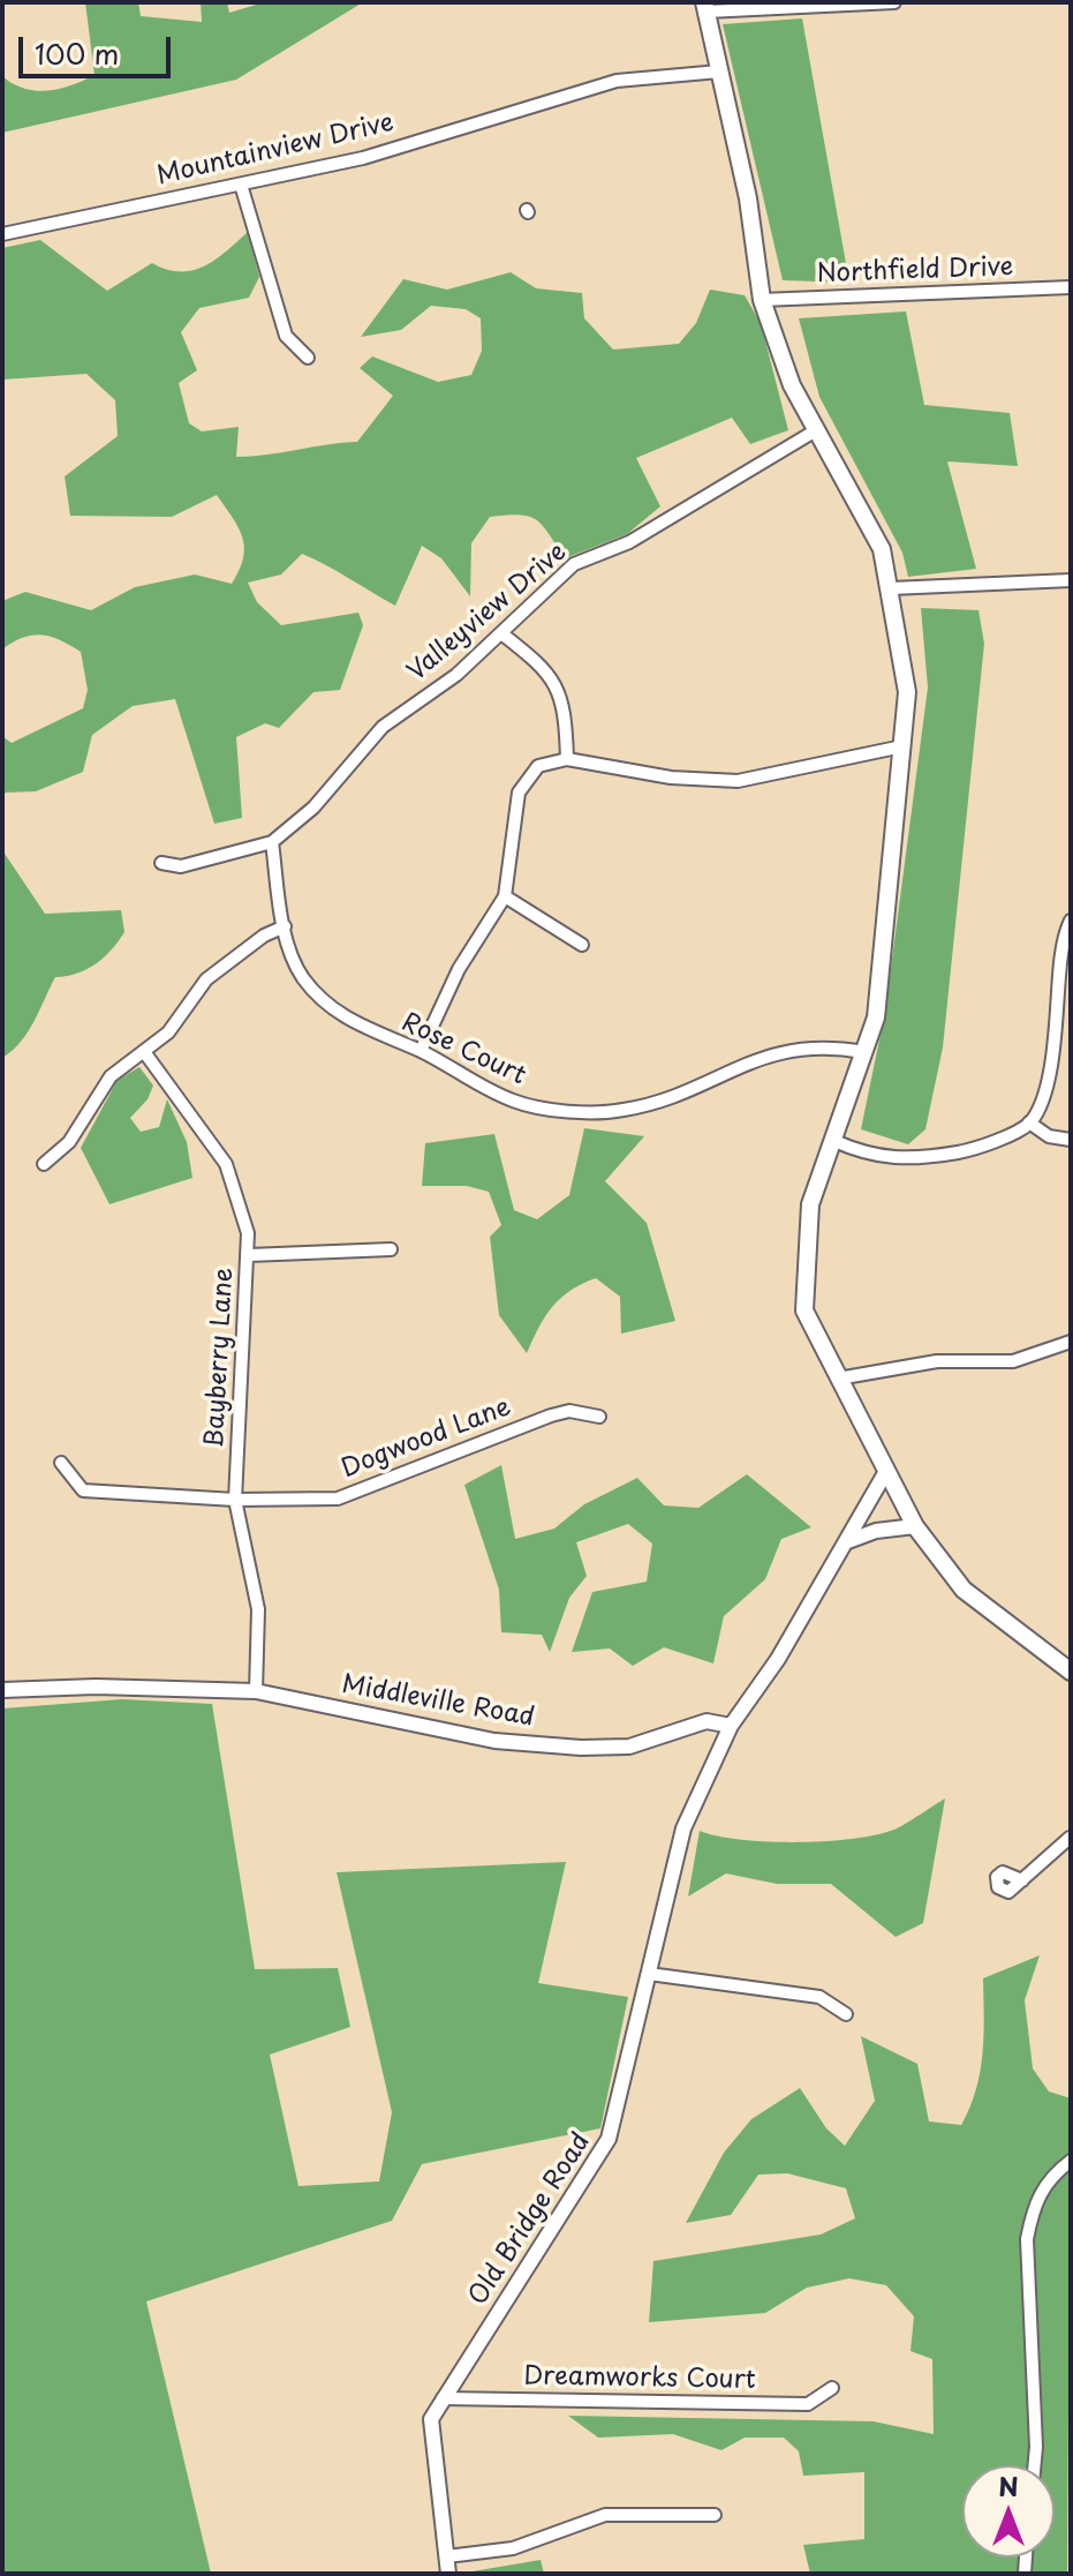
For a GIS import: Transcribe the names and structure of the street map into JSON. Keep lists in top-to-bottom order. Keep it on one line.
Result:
{"streets":{"street":["Mountainview Drive","Northfield Drive","Valleyview Drive","Rose Court","Bayberry Lane","Dogwood Lane","Middleville Road","Old Bridge Road","Dreamworks Court"]},"crossings":[["Valleyview Drive","Rose Court"],["Bayberry Lane","Dogwood Lane"],["Bayberry Lane","Middleville Road"],["Middleville Road","Old Bridge Road"],["Old Bridge Road","Dreamworks Court"]],"scale_bar":"100 m","north":"top"}
